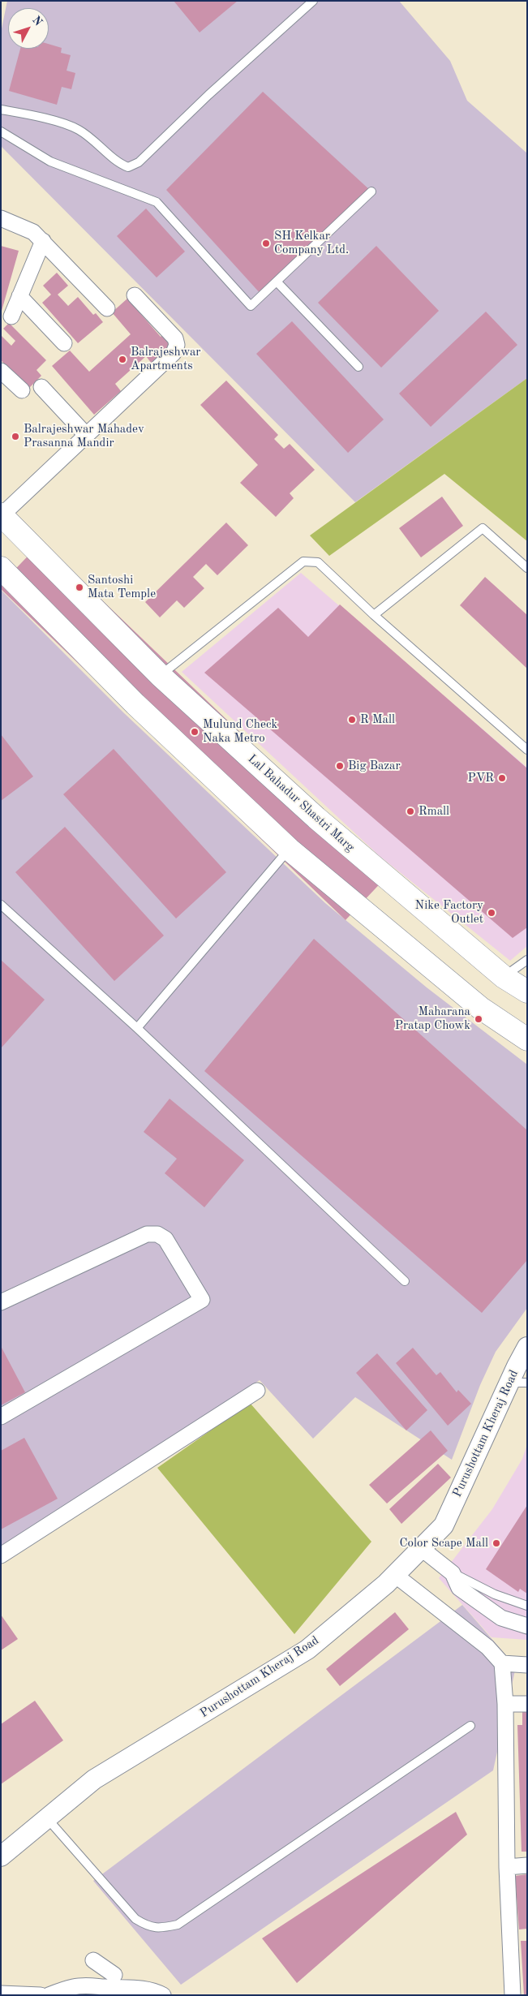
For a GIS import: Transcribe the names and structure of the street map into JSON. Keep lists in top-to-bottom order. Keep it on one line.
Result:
{"streets":{"main road":["Lal Bahadur Shastri Marg"],"street":["Purushottam Kheraj Road"]},"places":["SH Kelkar Company Ltd.","Balrajeshwar Apartments","Balrajeshwar Mahadev Prasanna Mandir","Santoshi Mata Temple","R Mall","Mulund Check Naka Metro","Big Bazar","PVR","Rmall","Nike Factory Outlet","Maharana Pratap Chowk","Color Scape Mall"],"north":"top right"}
